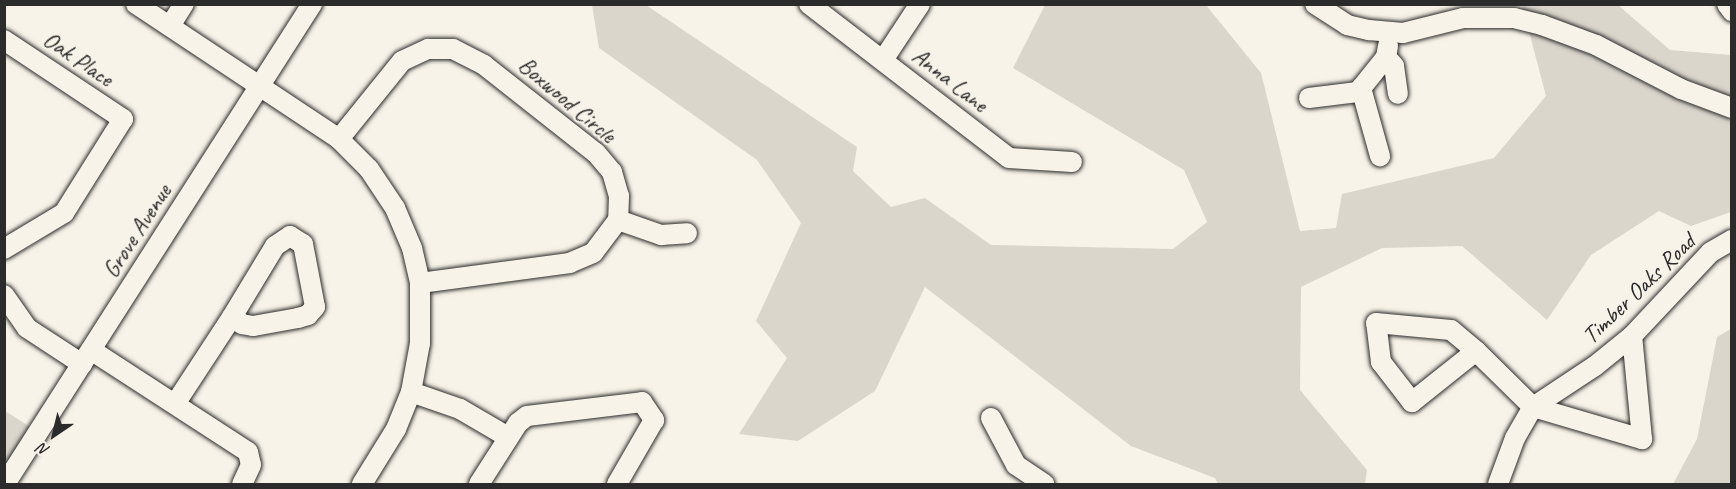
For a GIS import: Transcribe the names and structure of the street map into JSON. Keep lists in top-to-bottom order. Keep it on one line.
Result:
{"streets":{"street":["Oak Place","Anna Lane","Boxwood Circle","Grove Avenue","Timber Oaks Road"]},"north":"bottom left"}
